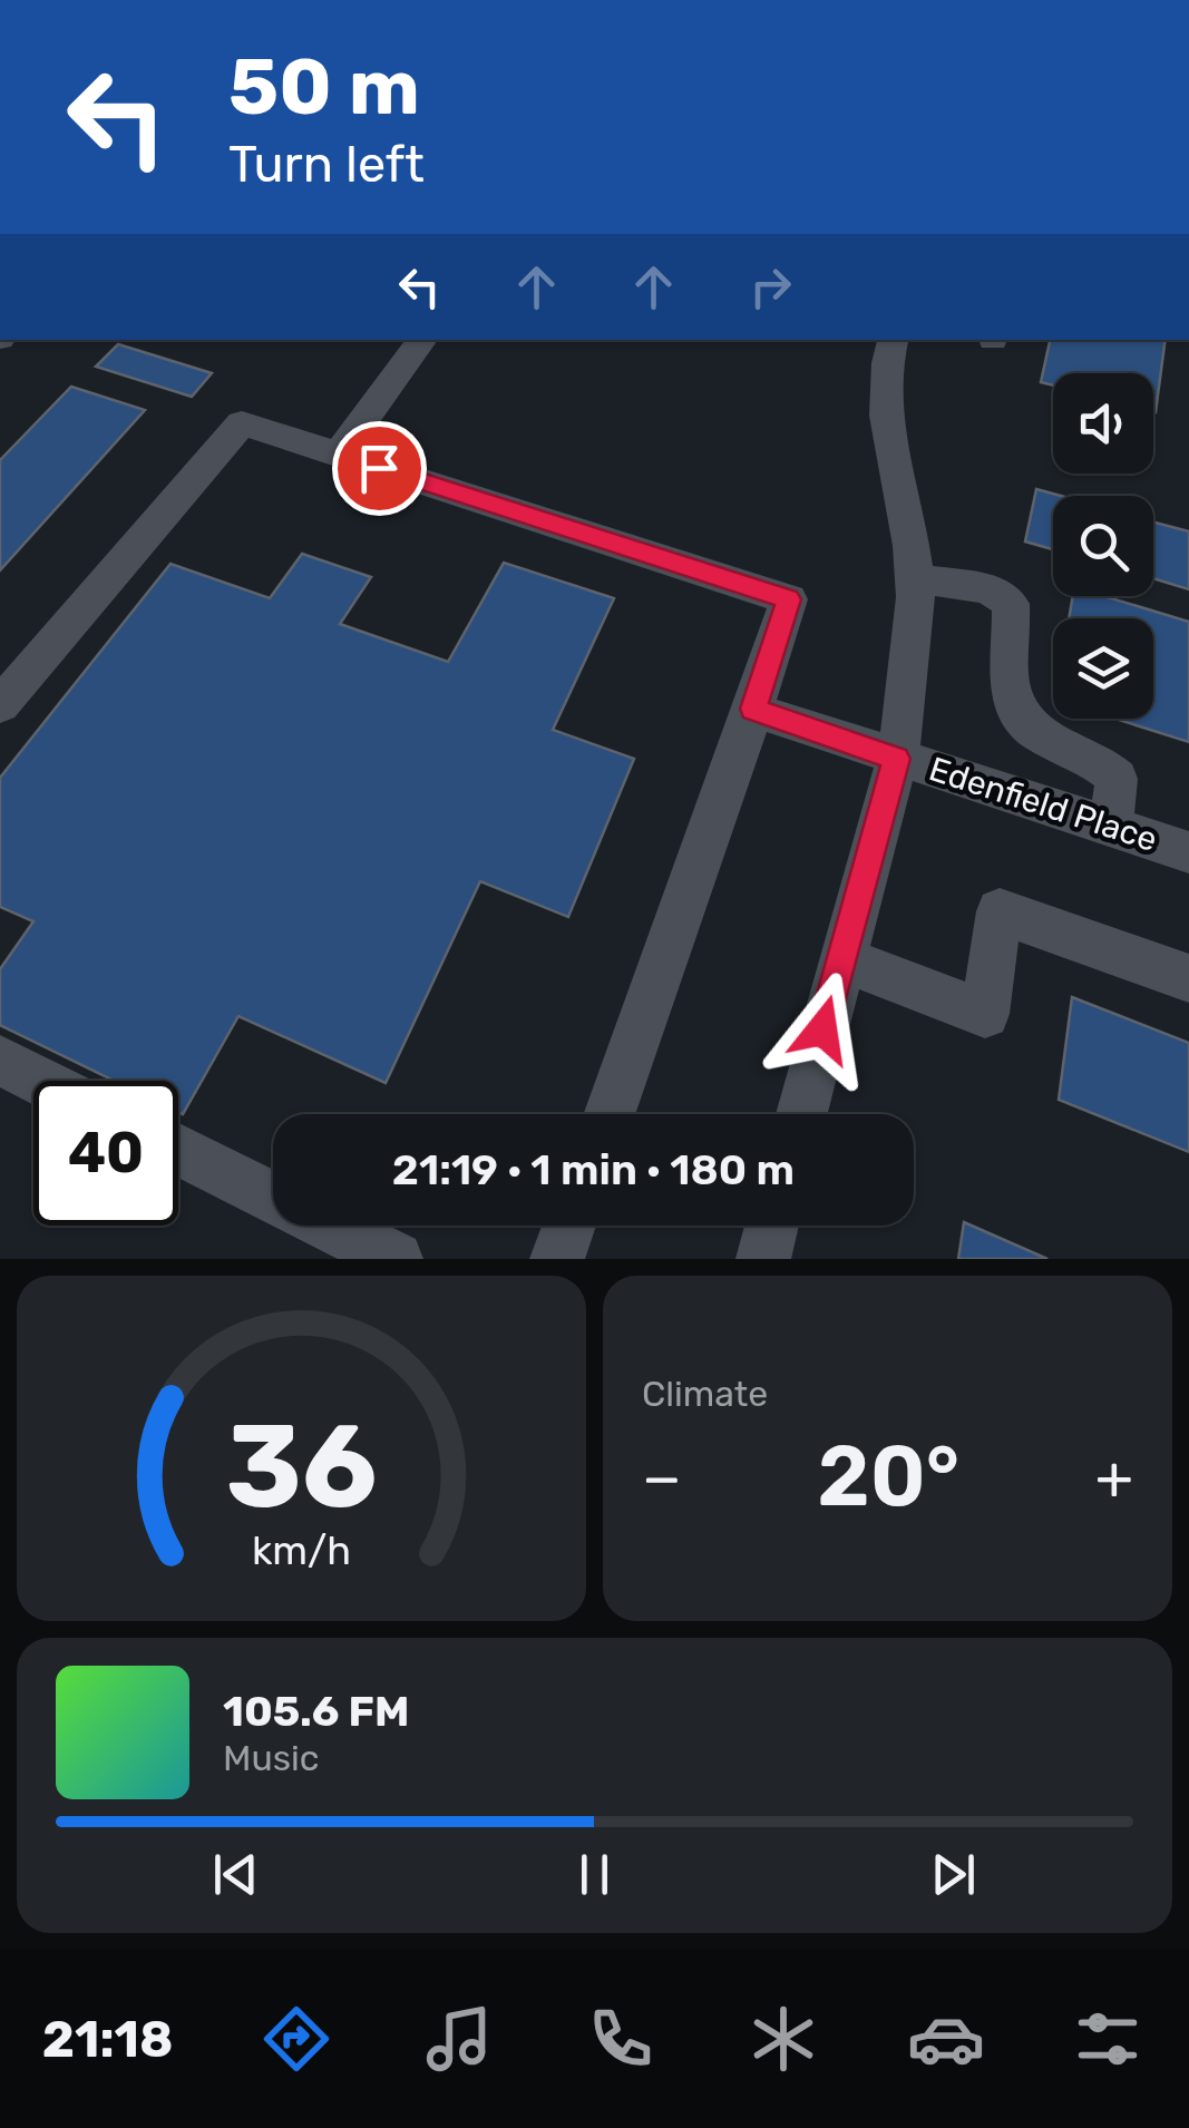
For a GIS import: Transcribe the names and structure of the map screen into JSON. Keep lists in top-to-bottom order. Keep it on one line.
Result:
{"streets":{"street":["Edenfield Place"]},"page":{"turn":["50 m","Turn left"],"limit":"40","trip":"21:19 · 1 min · 180 m","tile":"Climate","heat":["−","20°","+"],"song":["105.6 FM","Music"],"tabs":"21:18","gauge":["36","km/h"]}}
